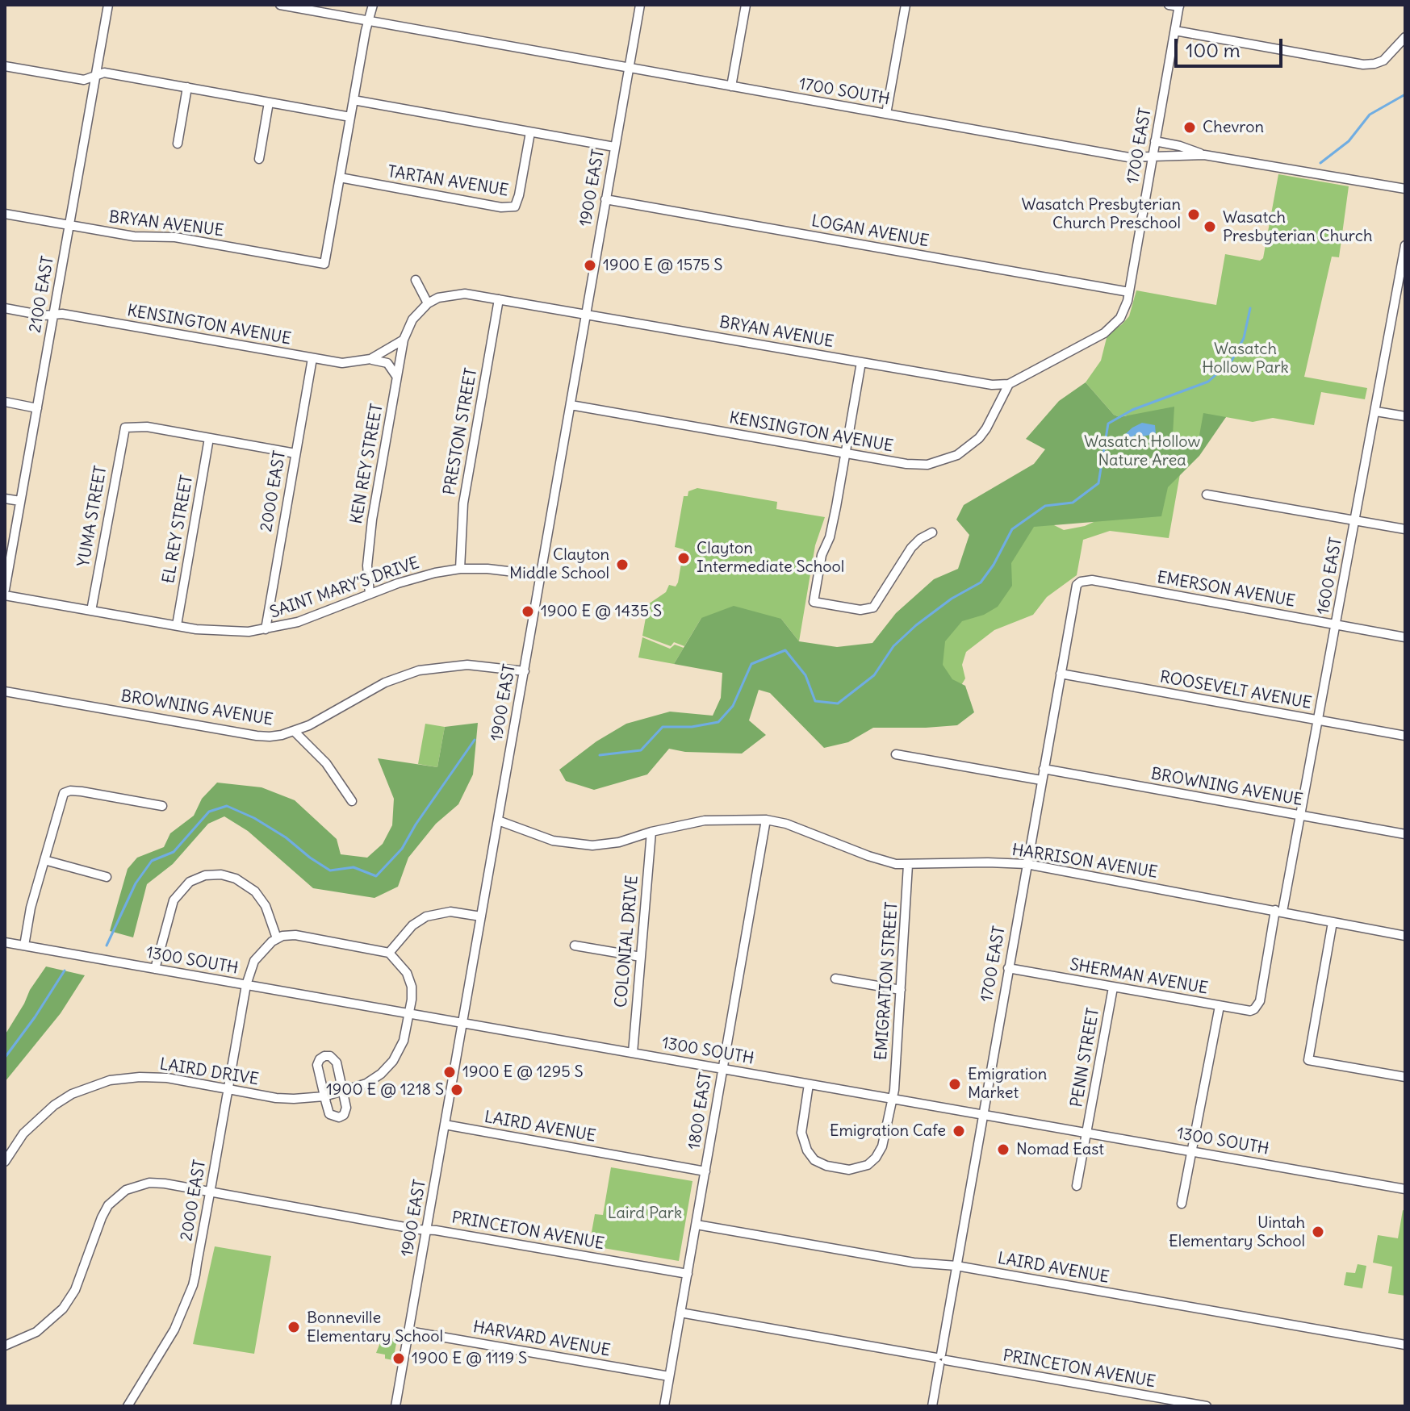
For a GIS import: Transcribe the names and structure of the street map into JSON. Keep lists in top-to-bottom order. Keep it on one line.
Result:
{"streets":{"street":["1700 SOUTH","1700 EAST","TARTAN AVENUE","1900 EAST","BRYAN AVENUE","LOGAN AVENUE","2100 EAST","KENSINGTON AVENUE","PRESTON STREET","KEN REY STREET","2000 EAST","YUMA STREET","EL REY STREET","1600 EAST","SAINT MARY'S DRIVE","EMERSON AVENUE","ROOSEVELT AVENUE","BROWNING AVENUE","HARRISON AVENUE","COLONIAL DRIVE","1300 SOUTH","SHERMAN AVENUE","EMIGRATION STREET","PENN STREET","LAIRD DRIVE","1800 EAST","LAIRD AVENUE","PRINCETON AVENUE","HARVARD AVENUE"]},"crossings":[["1700 SOUTH","1700 EAST"],["1700 SOUTH","1900 EAST"],["1700 EAST","LOGAN AVENUE"],["1700 EAST","EMERSON AVENUE"],["1700 EAST","ROOSEVELT AVENUE"],["1700 EAST","BROWNING AVENUE"],["1700 EAST","HARRISON AVENUE"],["1700 EAST","1300 SOUTH"],["1700 EAST","SHERMAN AVENUE"],["1700 EAST","LAIRD AVENUE"],["1700 EAST","PRINCETON AVENUE"],["TARTAN AVENUE","BRYAN AVENUE"],["1900 EAST","BRYAN AVENUE"],["1900 EAST","LOGAN AVENUE"],["1900 EAST","KENSINGTON AVENUE"],["1900 EAST","SAINT MARY'S DRIVE"],["1900 EAST","BROWNING AVENUE"],["1900 EAST","HARRISON AVENUE"],["1900 EAST","1300 SOUTH"],["1900 EAST","LAIRD AVENUE"],["1900 EAST","PRINCETON AVENUE"],["1900 EAST","HARVARD AVENUE"],["BRYAN AVENUE","2100 EAST"],["BRYAN AVENUE","KENSINGTON AVENUE"],["BRYAN AVENUE","PRESTON STREET"],["2100 EAST","KENSINGTON AVENUE"],["KENSINGTON AVENUE","KEN REY STREET"],["KENSINGTON AVENUE","2000 EAST"],["PRESTON STREET","SAINT MARY'S DRIVE"],["KEN REY STREET","SAINT MARY'S DRIVE"],["2000 EAST","SAINT MARY'S DRIVE"],["2000 EAST","1300 SOUTH"],["2000 EAST","LAIRD DRIVE"],["2000 EAST","PRINCETON AVENUE"],["YUMA STREET","EL REY STREET"],["YUMA STREET","SAINT MARY'S DRIVE"],["EL REY STREET","SAINT MARY'S DRIVE"],["1600 EAST","EMERSON AVENUE"],["1600 EAST","ROOSEVELT AVENUE"],["1600 EAST","BROWNING AVENUE"],["1600 EAST","HARRISON AVENUE"],["1600 EAST","SHERMAN AVENUE"],["HARRISON AVENUE","COLONIAL DRIVE"],["HARRISON AVENUE","EMIGRATION STREET"],["HARRISON AVENUE","1800 EAST"],["COLONIAL DRIVE","1300 SOUTH"],["1300 SOUTH","EMIGRATION STREET"],["1300 SOUTH","PENN STREET"],["1300 SOUTH","LAIRD DRIVE"],["1300 SOUTH","1800 EAST"],["SHERMAN AVENUE","PENN STREET"],["1800 EAST","LAIRD AVENUE"],["1800 EAST","PRINCETON AVENUE"],["1800 EAST","HARVARD AVENUE"]],"parks":["Wasatch Hollow Park","Wasatch Hollow Nature Area","Laird Park"],"places":["Chevron","Wasatch Presbyterian Church Preschool","Wasatch Presbyterian Church","1900 E @ 1575 S","Clayton Intermediate School","Clayton Middle School","1900 E @ 1435 S","1900 E @ 1295 S","Emigration Market","1900 E @ 1218 S","Emigration Cafe","Nomad East","Uintah Elementary School","Bonneville Elementary School","1900 E @ 1119 S"],"scale_bar":"100 m"}
